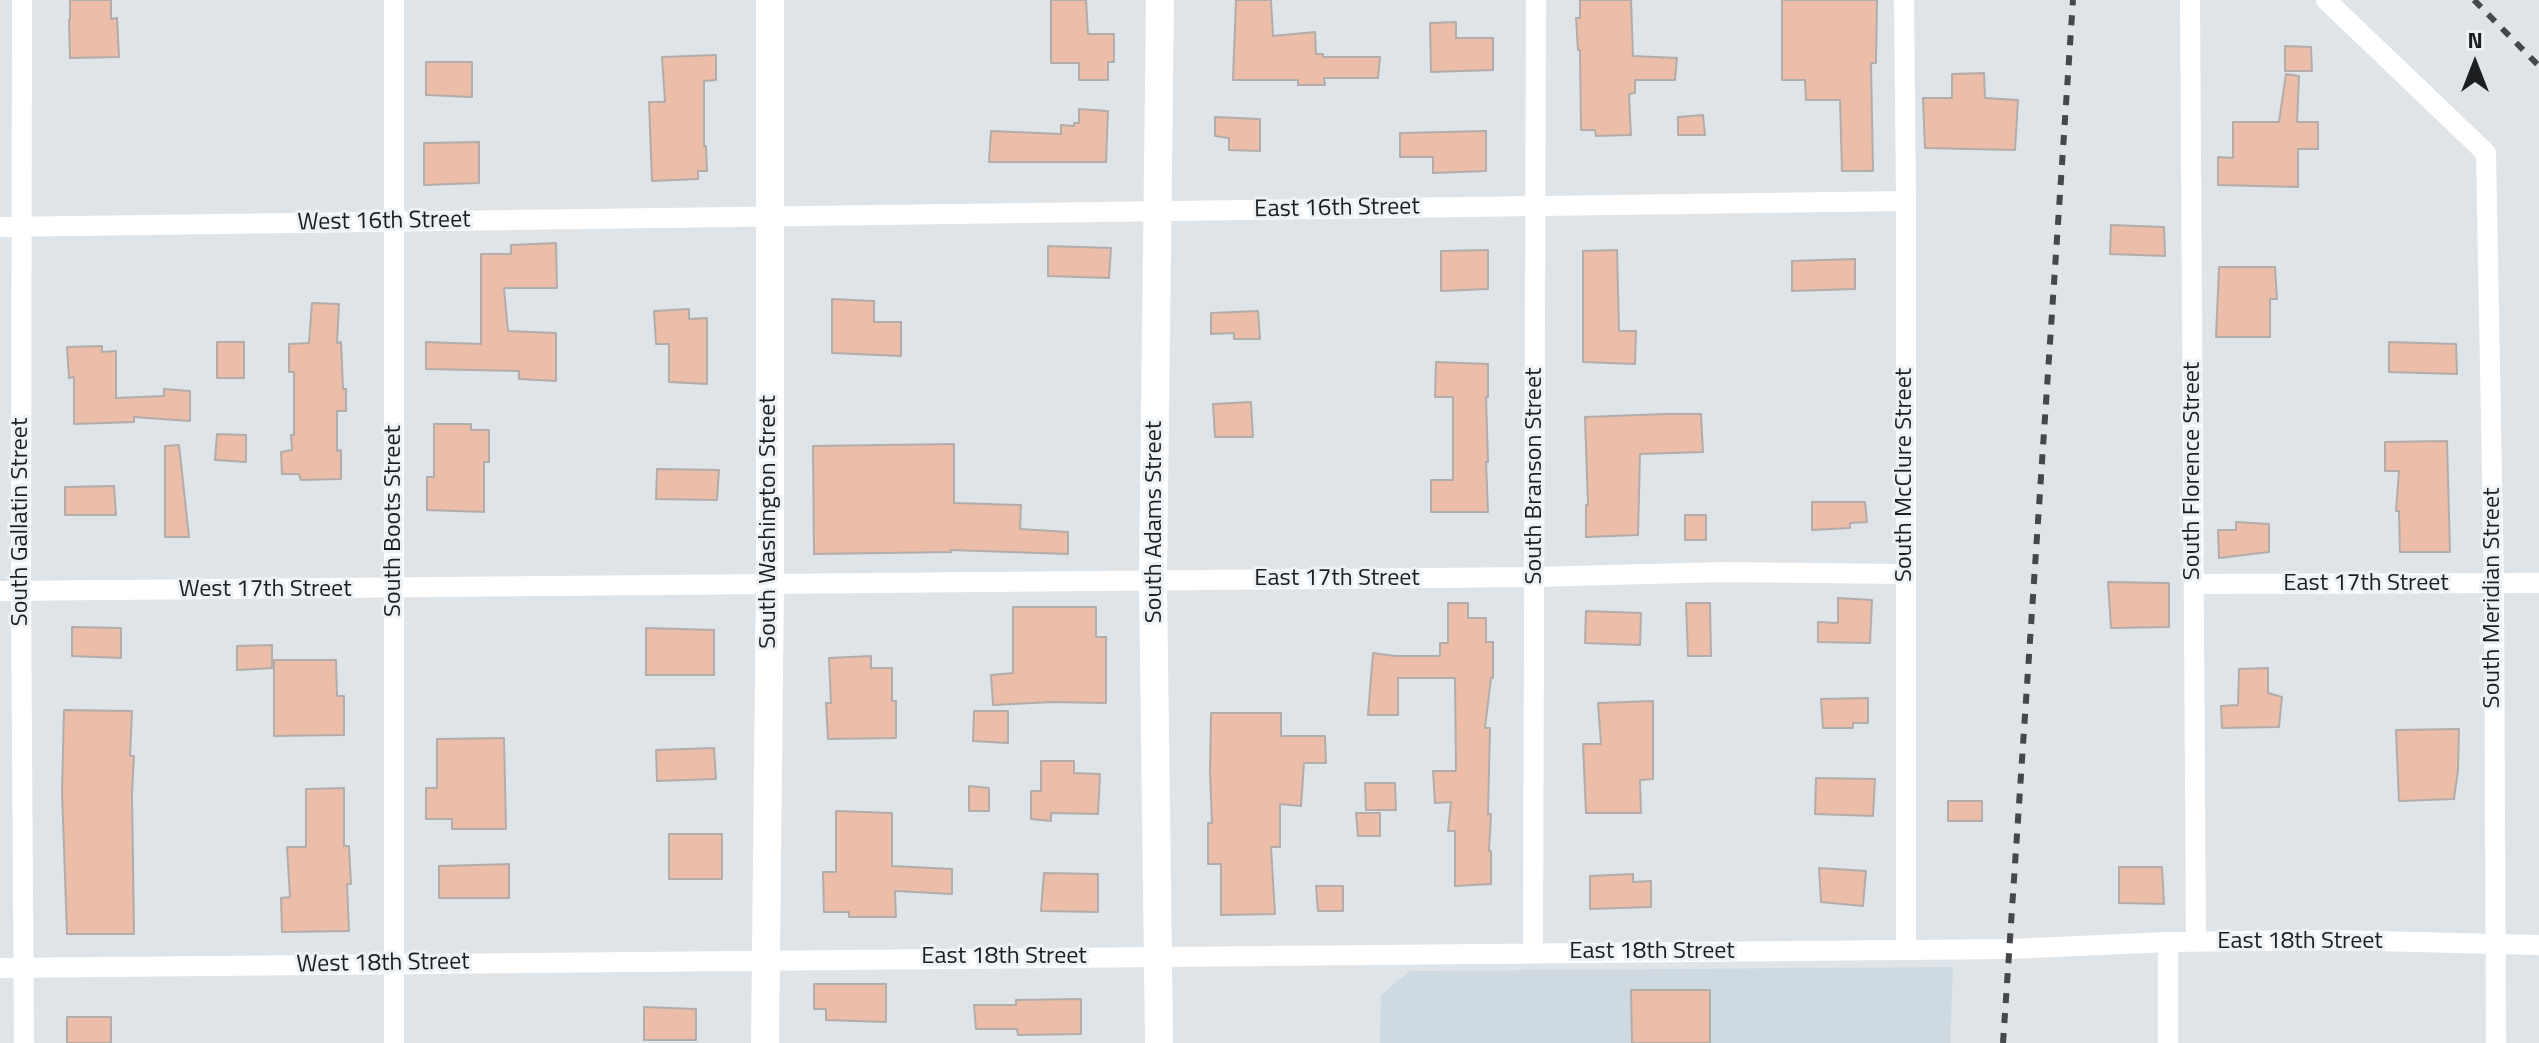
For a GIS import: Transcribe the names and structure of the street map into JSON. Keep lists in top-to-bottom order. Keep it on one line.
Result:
{"streets":{"main road":["South Washington Street","South Adams Street"],"street":["East 16th Street","West 16th Street","South Florence Street","South McClure Street","South Branson Street","South Boots Street","South Gallatin Street","East 17th Street","West 17th Street","South Meridian Street","East 18th Street","West 18th Street"]},"crossings":[["East 16th Street","West 16th Street"],["East 16th Street","South McClure Street"],["East 16th Street","South Branson Street"],["East 16th Street","South Washington Street"],["East 16th Street","South Adams Street"],["West 16th Street","South Boots Street"],["West 16th Street","South Gallatin Street"],["West 16th Street","South Washington Street"],["South Florence Street","East 17th Street"],["South Florence Street","East 18th Street"],["South McClure Street","East 17th Street"],["South McClure Street","East 18th Street"],["South Branson Street","East 17th Street"],["South Branson Street","East 18th Street"],["South Boots Street","West 17th Street"],["South Boots Street","West 18th Street"],["South Gallatin Street","West 17th Street"],["South Gallatin Street","West 18th Street"],["South Washington Street","East 17th Street"],["South Washington Street","West 17th Street"],["South Washington Street","East 18th Street"],["South Washington Street","West 18th Street"],["South Adams Street","East 17th Street"],["South Adams Street","East 18th Street"],["East 17th Street","West 17th Street"],["East 17th Street","South Meridian Street"],["South Meridian Street","East 18th Street"],["East 18th Street","West 18th Street"]],"north":"top"}
